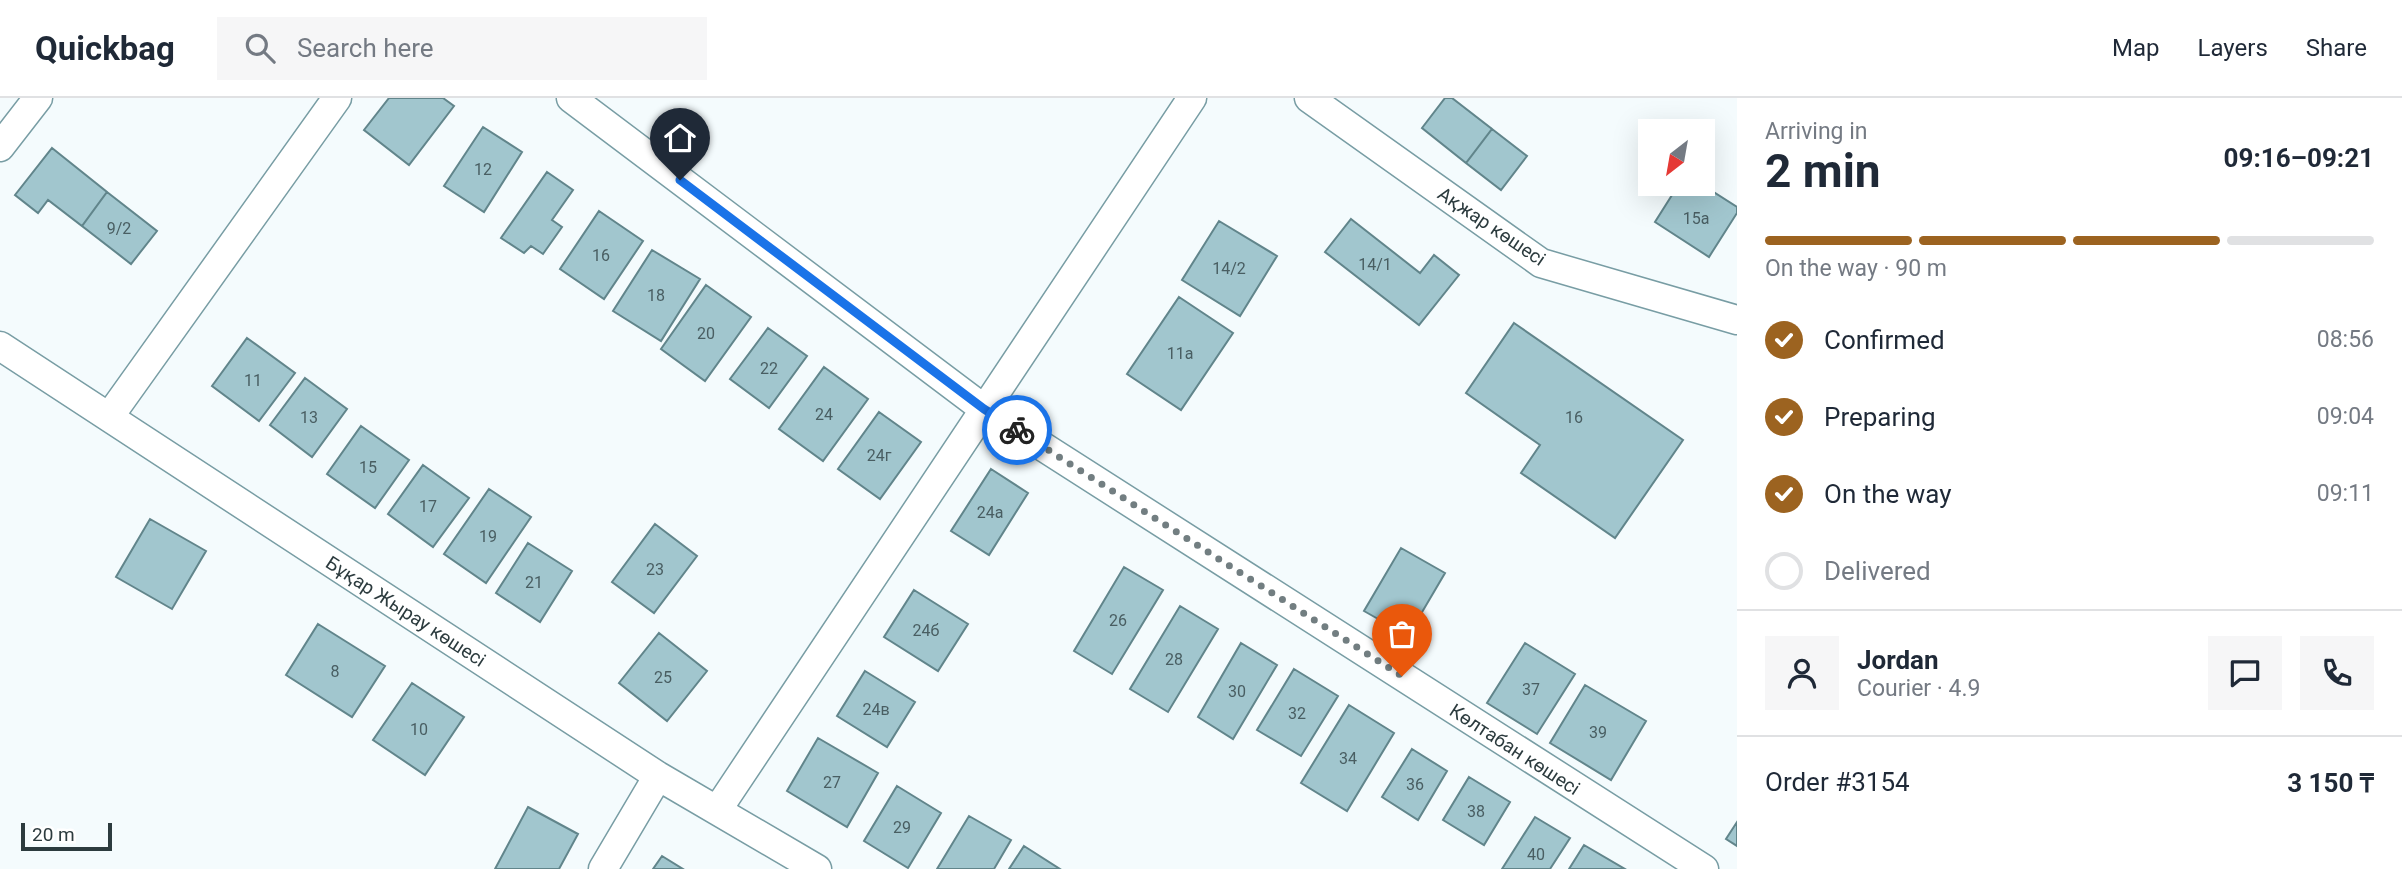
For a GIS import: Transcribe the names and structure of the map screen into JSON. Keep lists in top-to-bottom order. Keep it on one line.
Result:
{"streets":{"street":["Ақжар көшесі","Бұқар Жырау көшесі","Көлтабан көшесі"]},"house_numbers":["12","15а","9/2","16","14/1","14/2","18","20","11а","22","11","24","13","16","24г","15","17","24а","19","23","21","26","24б","28","8","25","37","30","24в","32","10","39","34","27","36","38","29","40"],"scale_bar":"20 m","north":"bottom left","page":{"header":"Quickbag","search":"Search here","nav":["Map","Layers","Share"],"heading":["2 min","Arriving in","09:16–09:21"],"panel":["Jordan","Courier · 4.9","Order #3154","3 150 ₸"],"bar":"On the way · 90 m","list":[["Confirmed","08:56"],["Preparing","09:04"],["On the way","09:11"],"Delivered"],"scale":"20 m"}}
